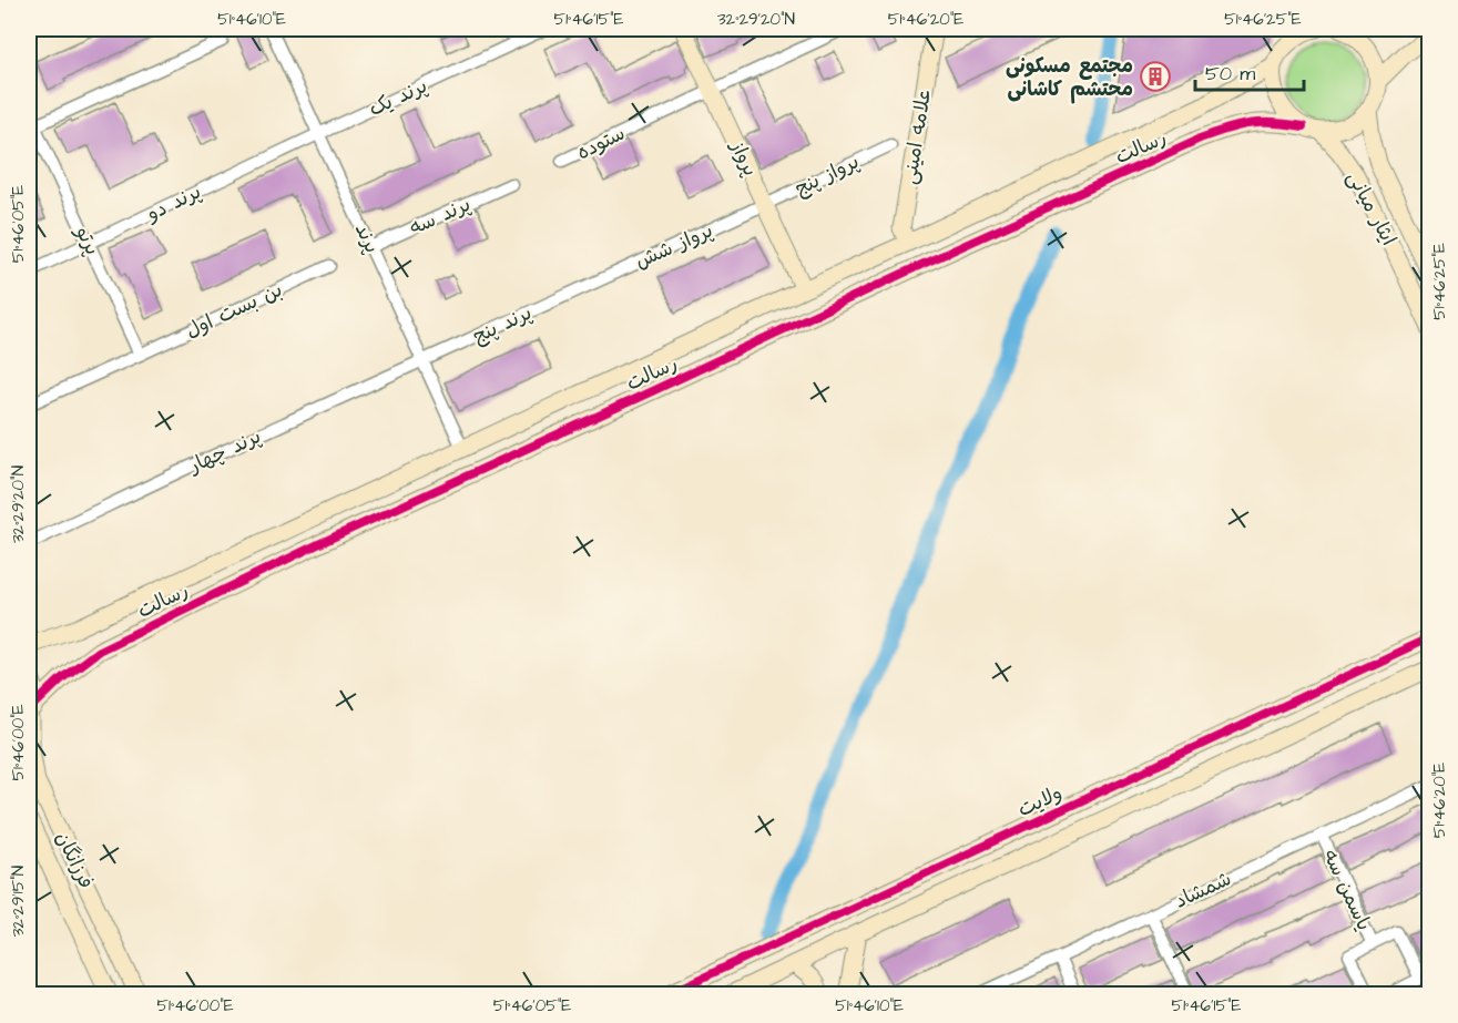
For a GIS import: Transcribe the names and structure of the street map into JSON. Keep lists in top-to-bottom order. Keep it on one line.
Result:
{"streets":{"street":["پرند یک","علامه امینی","ستوده","رسالت","پرواز","پرواز پنج","پرند دو","ایثار میانی","پرند سه","پرند","پرتو","پرواز شش","بن بست اول","پرند پنج","پرند چهار","ولایت","فرزانگان","شمشاد","یاسمن سه"]},"crossings":[["پرند یک","پرند دو"],["پرند یک","پرند"],["علامه امینی","رسالت"],["ستوده","پرواز"],["رسالت","پرواز"],["رسالت","ایثار میانی"],["رسالت","پرند"],["رسالت","فرزانگان"],["پرواز","پرواز پنج"],["پرواز","پرواز شش"],["پرواز پنج","پرواز شش"],["پرند دو","پرند"],["پرند دو","پرتو"],["پرند سه","پرند"],["پرند","پرند پنج"],["پرند","پرند چهار"],["پرتو","بن بست اول"],["پرواز شش","پرند پنج"],["پرند پنج","پرند چهار"],["شمشاد","یاسمن سه"]],"places":{"building":["مجتمع مسکونی محتشم کاشانی"]},"scale_bar":"50 m","coordinates":["51°46'10\"E","51°46'15\"E","32°29'20\"N","51°46'20\"E","51°46'25\"E","51°46'05\"E","51°46'00\"E","32°29'15\"N"]}
